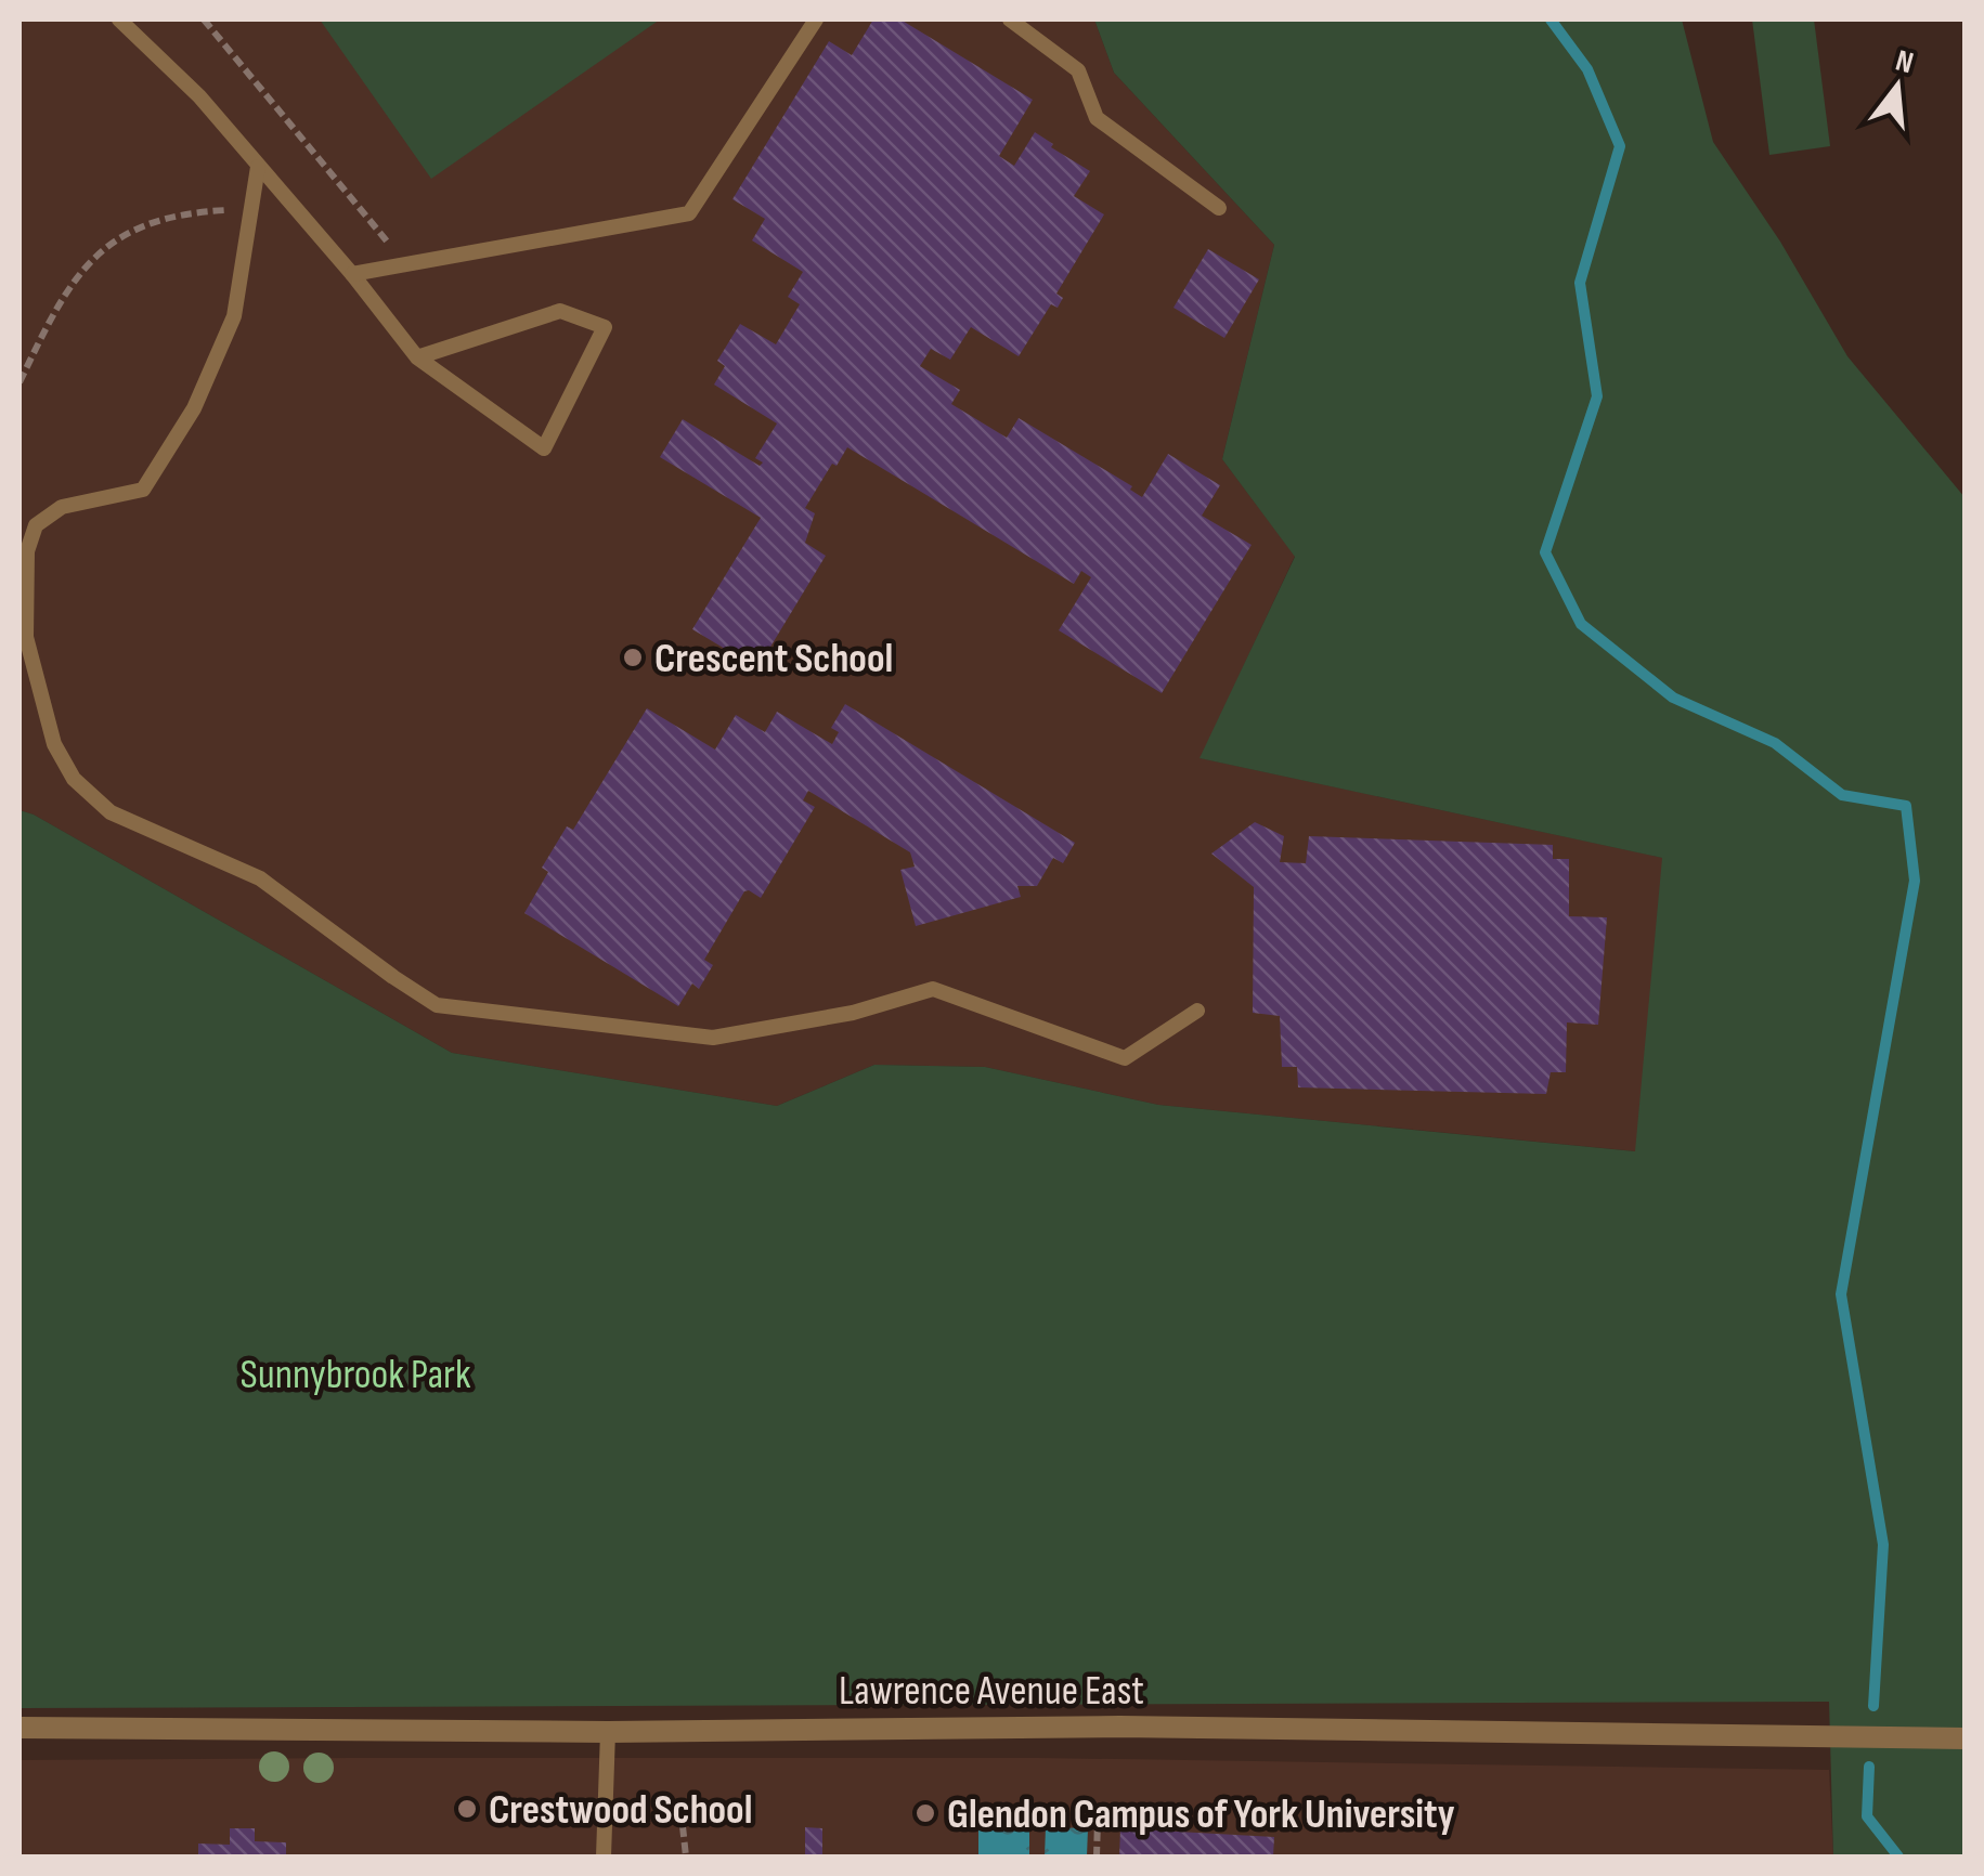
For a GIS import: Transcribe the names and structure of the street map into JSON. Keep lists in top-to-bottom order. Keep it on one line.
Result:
{"streets":{"street":["Lawrence Avenue East"]},"parks":["Sunnybrook Park"],"places":["Crescent School","Crestwood School","Glendon Campus of York University"],"north":"top"}
